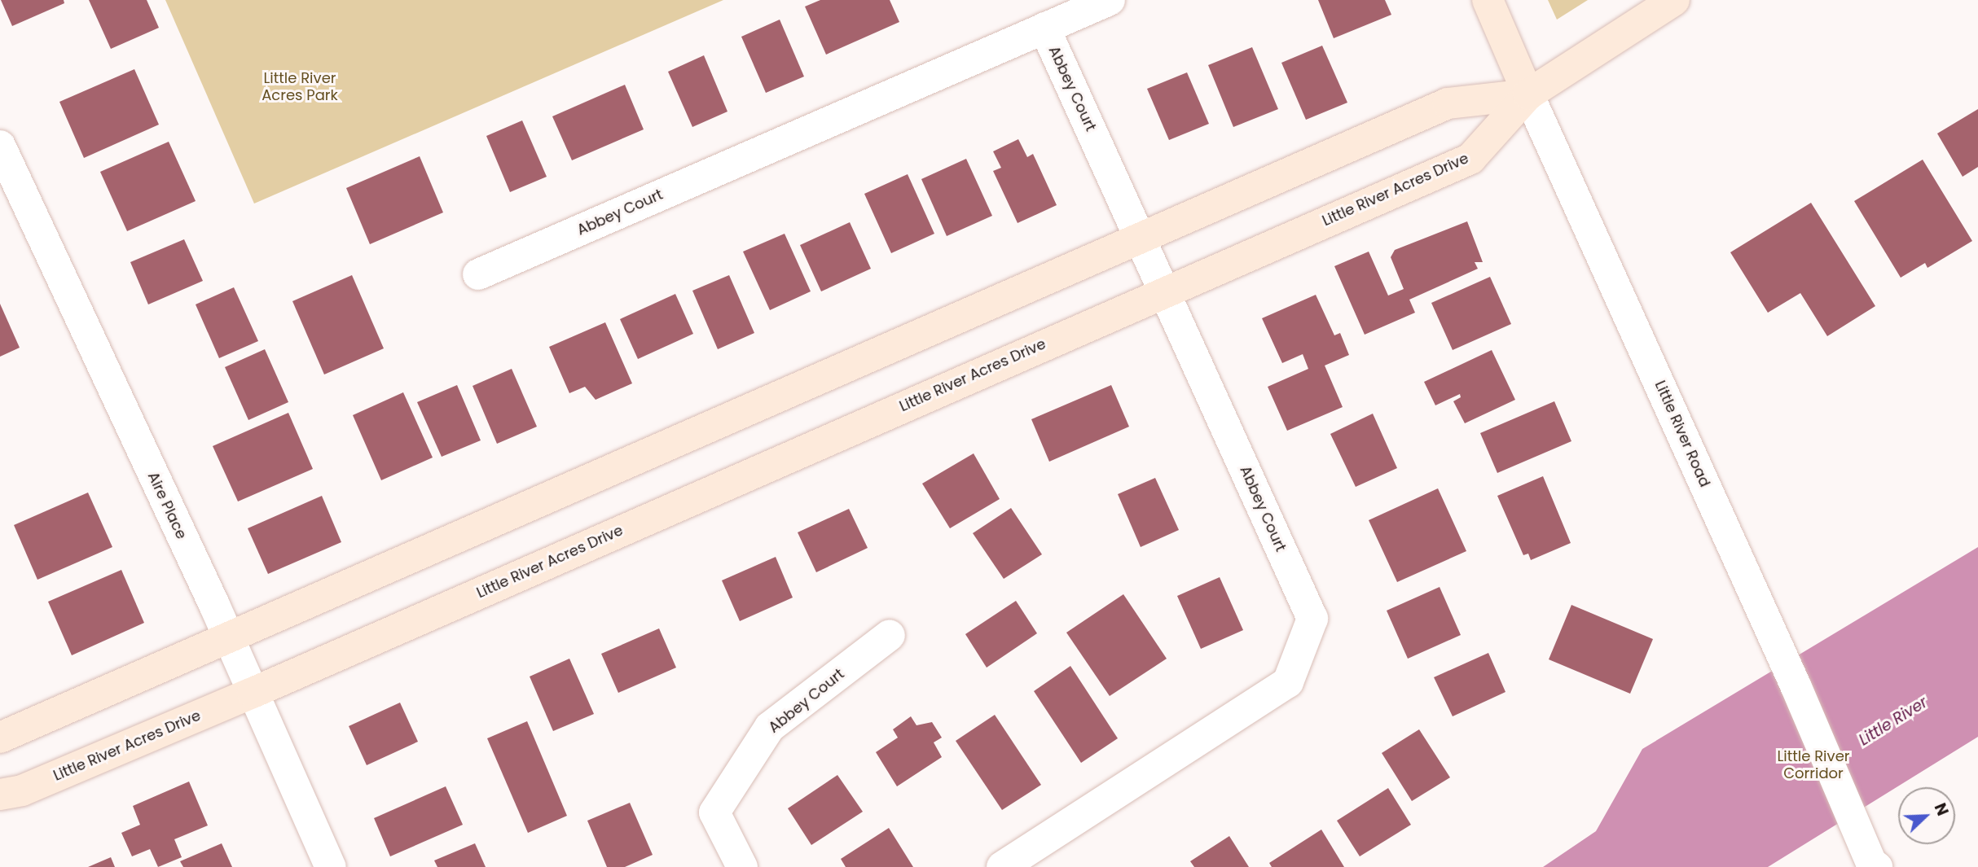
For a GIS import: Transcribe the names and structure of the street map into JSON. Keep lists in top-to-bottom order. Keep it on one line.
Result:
{"streets":{"street":["Abbey Court","Little River Acres Drive","Little River Road","Aire Place"]},"crossings":[["Abbey Court","Little River Acres Drive"],["Little River Acres Drive","Little River Road"],["Little River Acres Drive","Aire Place"]],"water":["Little River"],"parks":["Little River Acres Park","Little River Corridor"],"north":"top right"}
